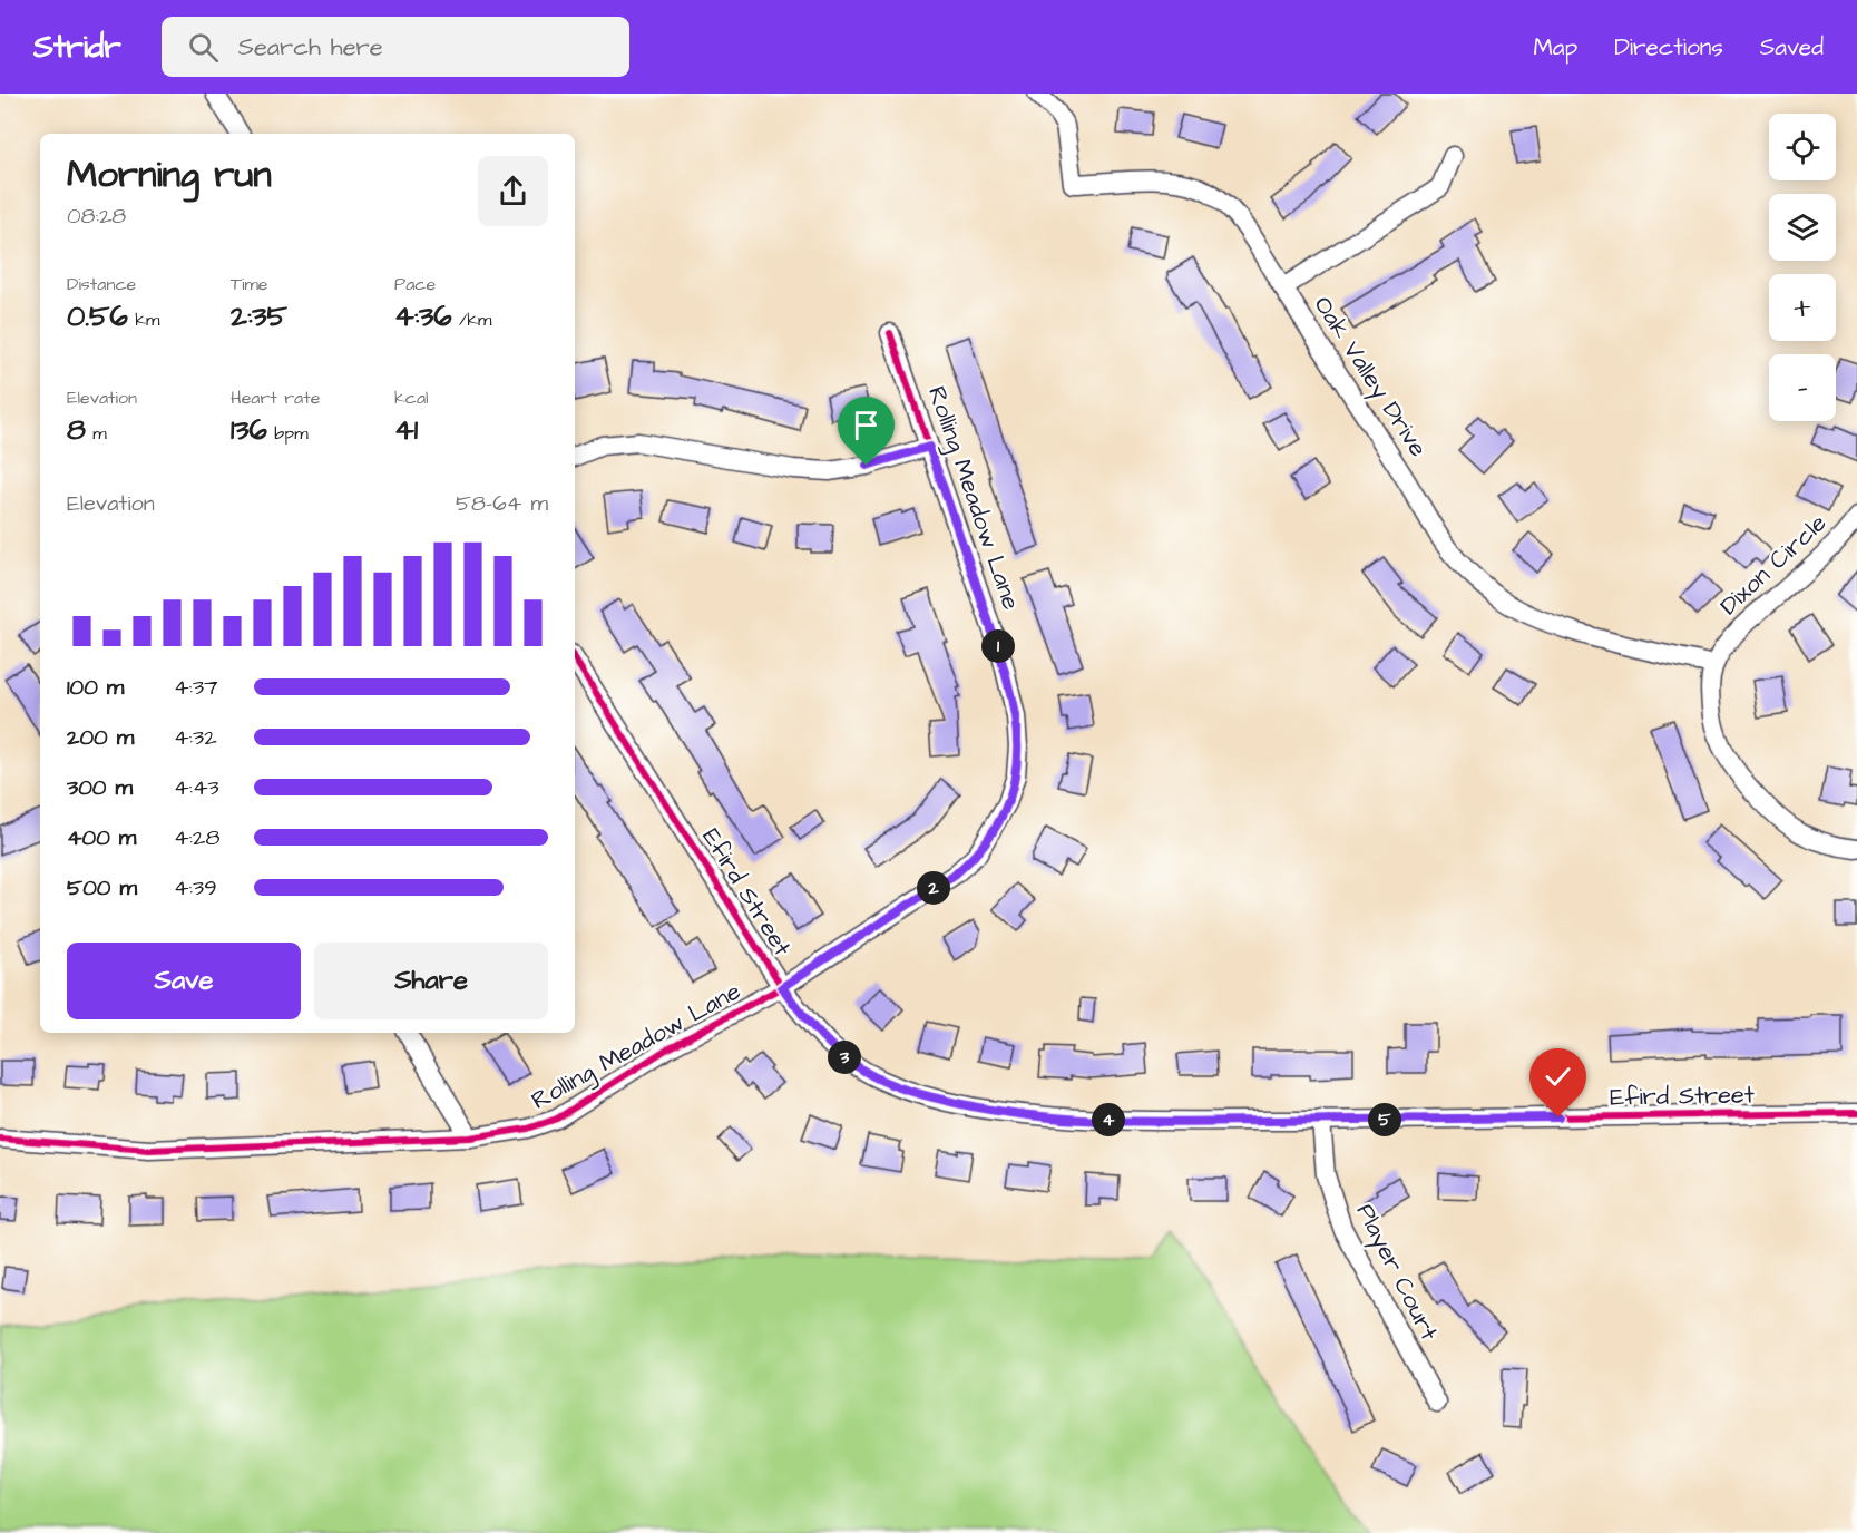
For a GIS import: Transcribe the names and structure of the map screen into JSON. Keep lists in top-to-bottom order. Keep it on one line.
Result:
{"streets":{"street":["Oak Valley Drive","Rolling Meadow Lane","Dixon Circle","Efird Street","Player Court"]},"crossings":[["Oak Valley Drive","Dixon Circle"],["Rolling Meadow Lane","Efird Street"],["Efird Street","Player Court"]],"page":{"header":"Stridr","search":"Search here","nav":["Map","Directions","Saved"],"map_buttons":["+","−"],"heading":["Morning run","08:28"],"stats":[["Distance","0.56 km"],["Time","2:35"],["Pace","4:36 /km"],["Elevation","8 m"],["Heart rate","136 bpm"],["kcal","41"]],"chart":["Elevation","58–64 m"],"pins":["1","2","3","4","5"],"list":[{"name":"100 m","note":"4:37"},{"name":"200 m","note":"4:32"},{"name":"300 m","note":"4:43"},{"name":"400 m","note":"4:28"},{"name":"500 m","note":"4:39"}],"buttons":["Save","Share"]}}
